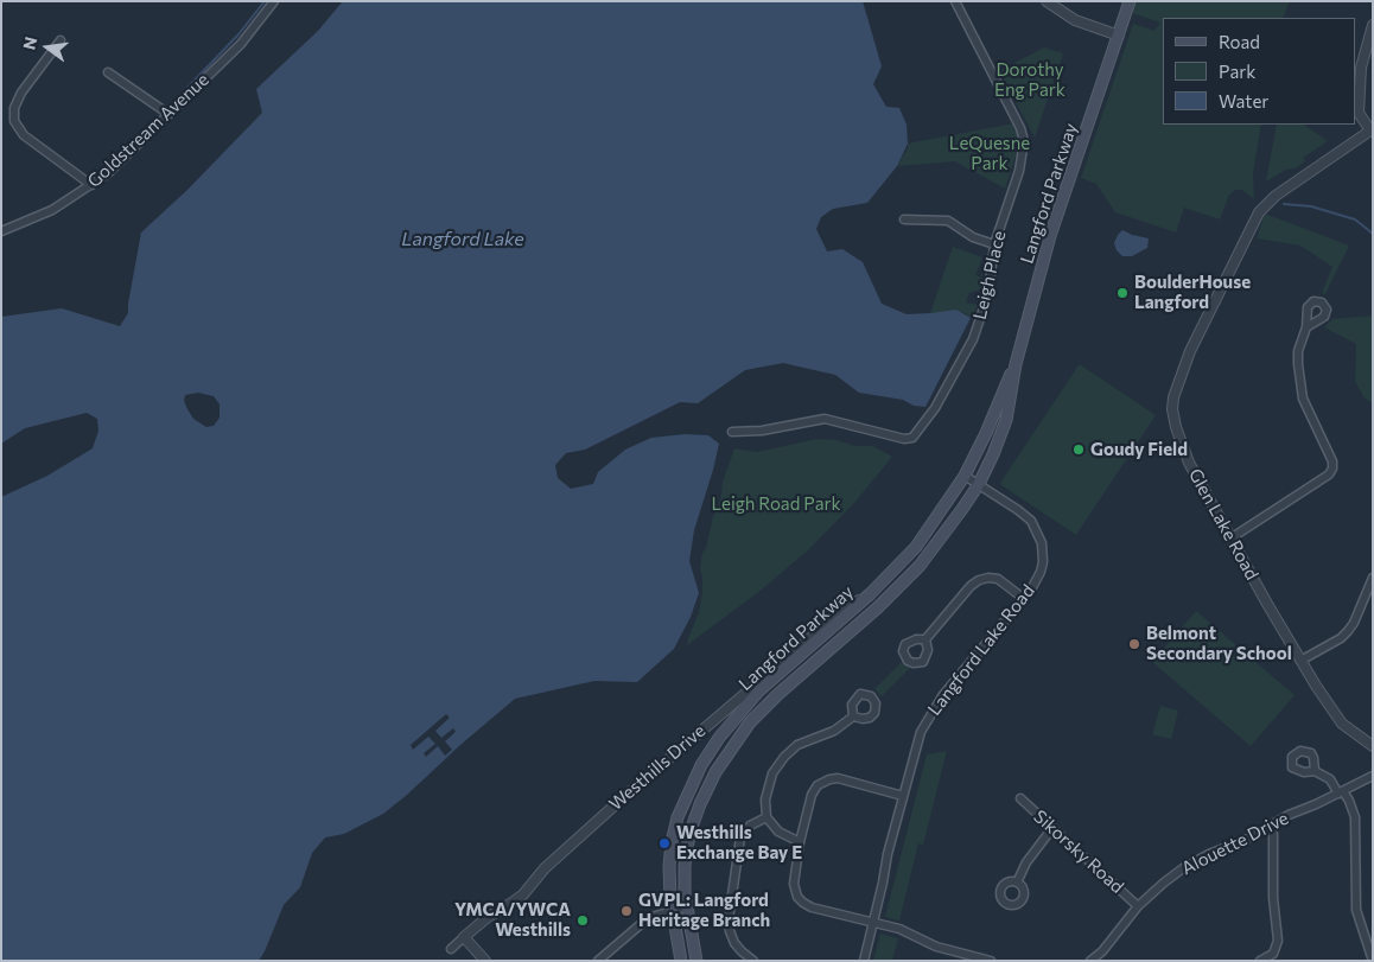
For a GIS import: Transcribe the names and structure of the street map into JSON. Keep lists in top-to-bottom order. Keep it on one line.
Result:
{"streets":{"main road":["Langford Parkway"],"street":["Goldstream Avenue","Leigh Place","Glen Lake Road","Langford Lake Road","Westhills Drive","Alouette Drive","Sikorsky Road"]},"crossings":[["Langford Parkway","Langford Lake Road"],["Langford Parkway","Westhills Drive"],["Alouette Drive","Sikorsky Road"]],"water":["Langford Lake"],"parks":["Dorothy Eng Park","LeQuesne Park","Leigh Road Park"],"places":["BoulderHouse Langford","Goudy Field","Belmont Secondary School","Westhills Exchange Bay E","GVPL: Langford Heritage Branch","YMCA/YWCA Westhills"],"legend":["Road","Park","Water"],"north":"left"}
